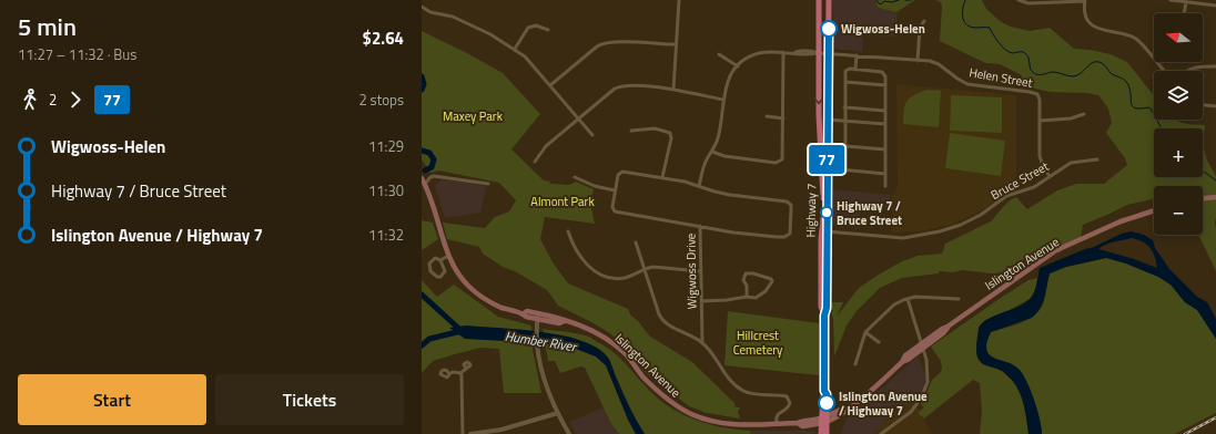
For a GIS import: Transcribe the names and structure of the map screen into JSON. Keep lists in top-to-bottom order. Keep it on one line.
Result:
{"streets":{"main road":["Highway 7","Islington Avenue"],"street":["Helen Street","Bruce Street","Wigwoss Drive"]},"crossings":[["Helen Street","Bruce Street"],["Helen Street","Highway 7"],["Bruce Street","Highway 7"],["Highway 7","Islington Avenue"]],"water":["Humber River"],"parks":["Maxey Park","Almont Park","Hillcrest Cemetery"],"places":["Wigwoss-Helen","Highway 7 / Bruce Street","Islington Avenue / Highway 7"],"lines":["bus line 77"],"north":"left","page":{"heading":["5 min","11:27 – 11:32 · Bus","$2.64"],"on_map":"77","map_buttons":["+","−"],"legs":["2","77","2 stops"],"list":[{"name":"Wigwoss-Helen","value":"11:29"},{"name":"Highway 7 / Bruce Street","value":"11:30"},{"name":"Islington Avenue / Highway 7","value":"11:32"}],"buttons":["Start","Tickets"]}}
